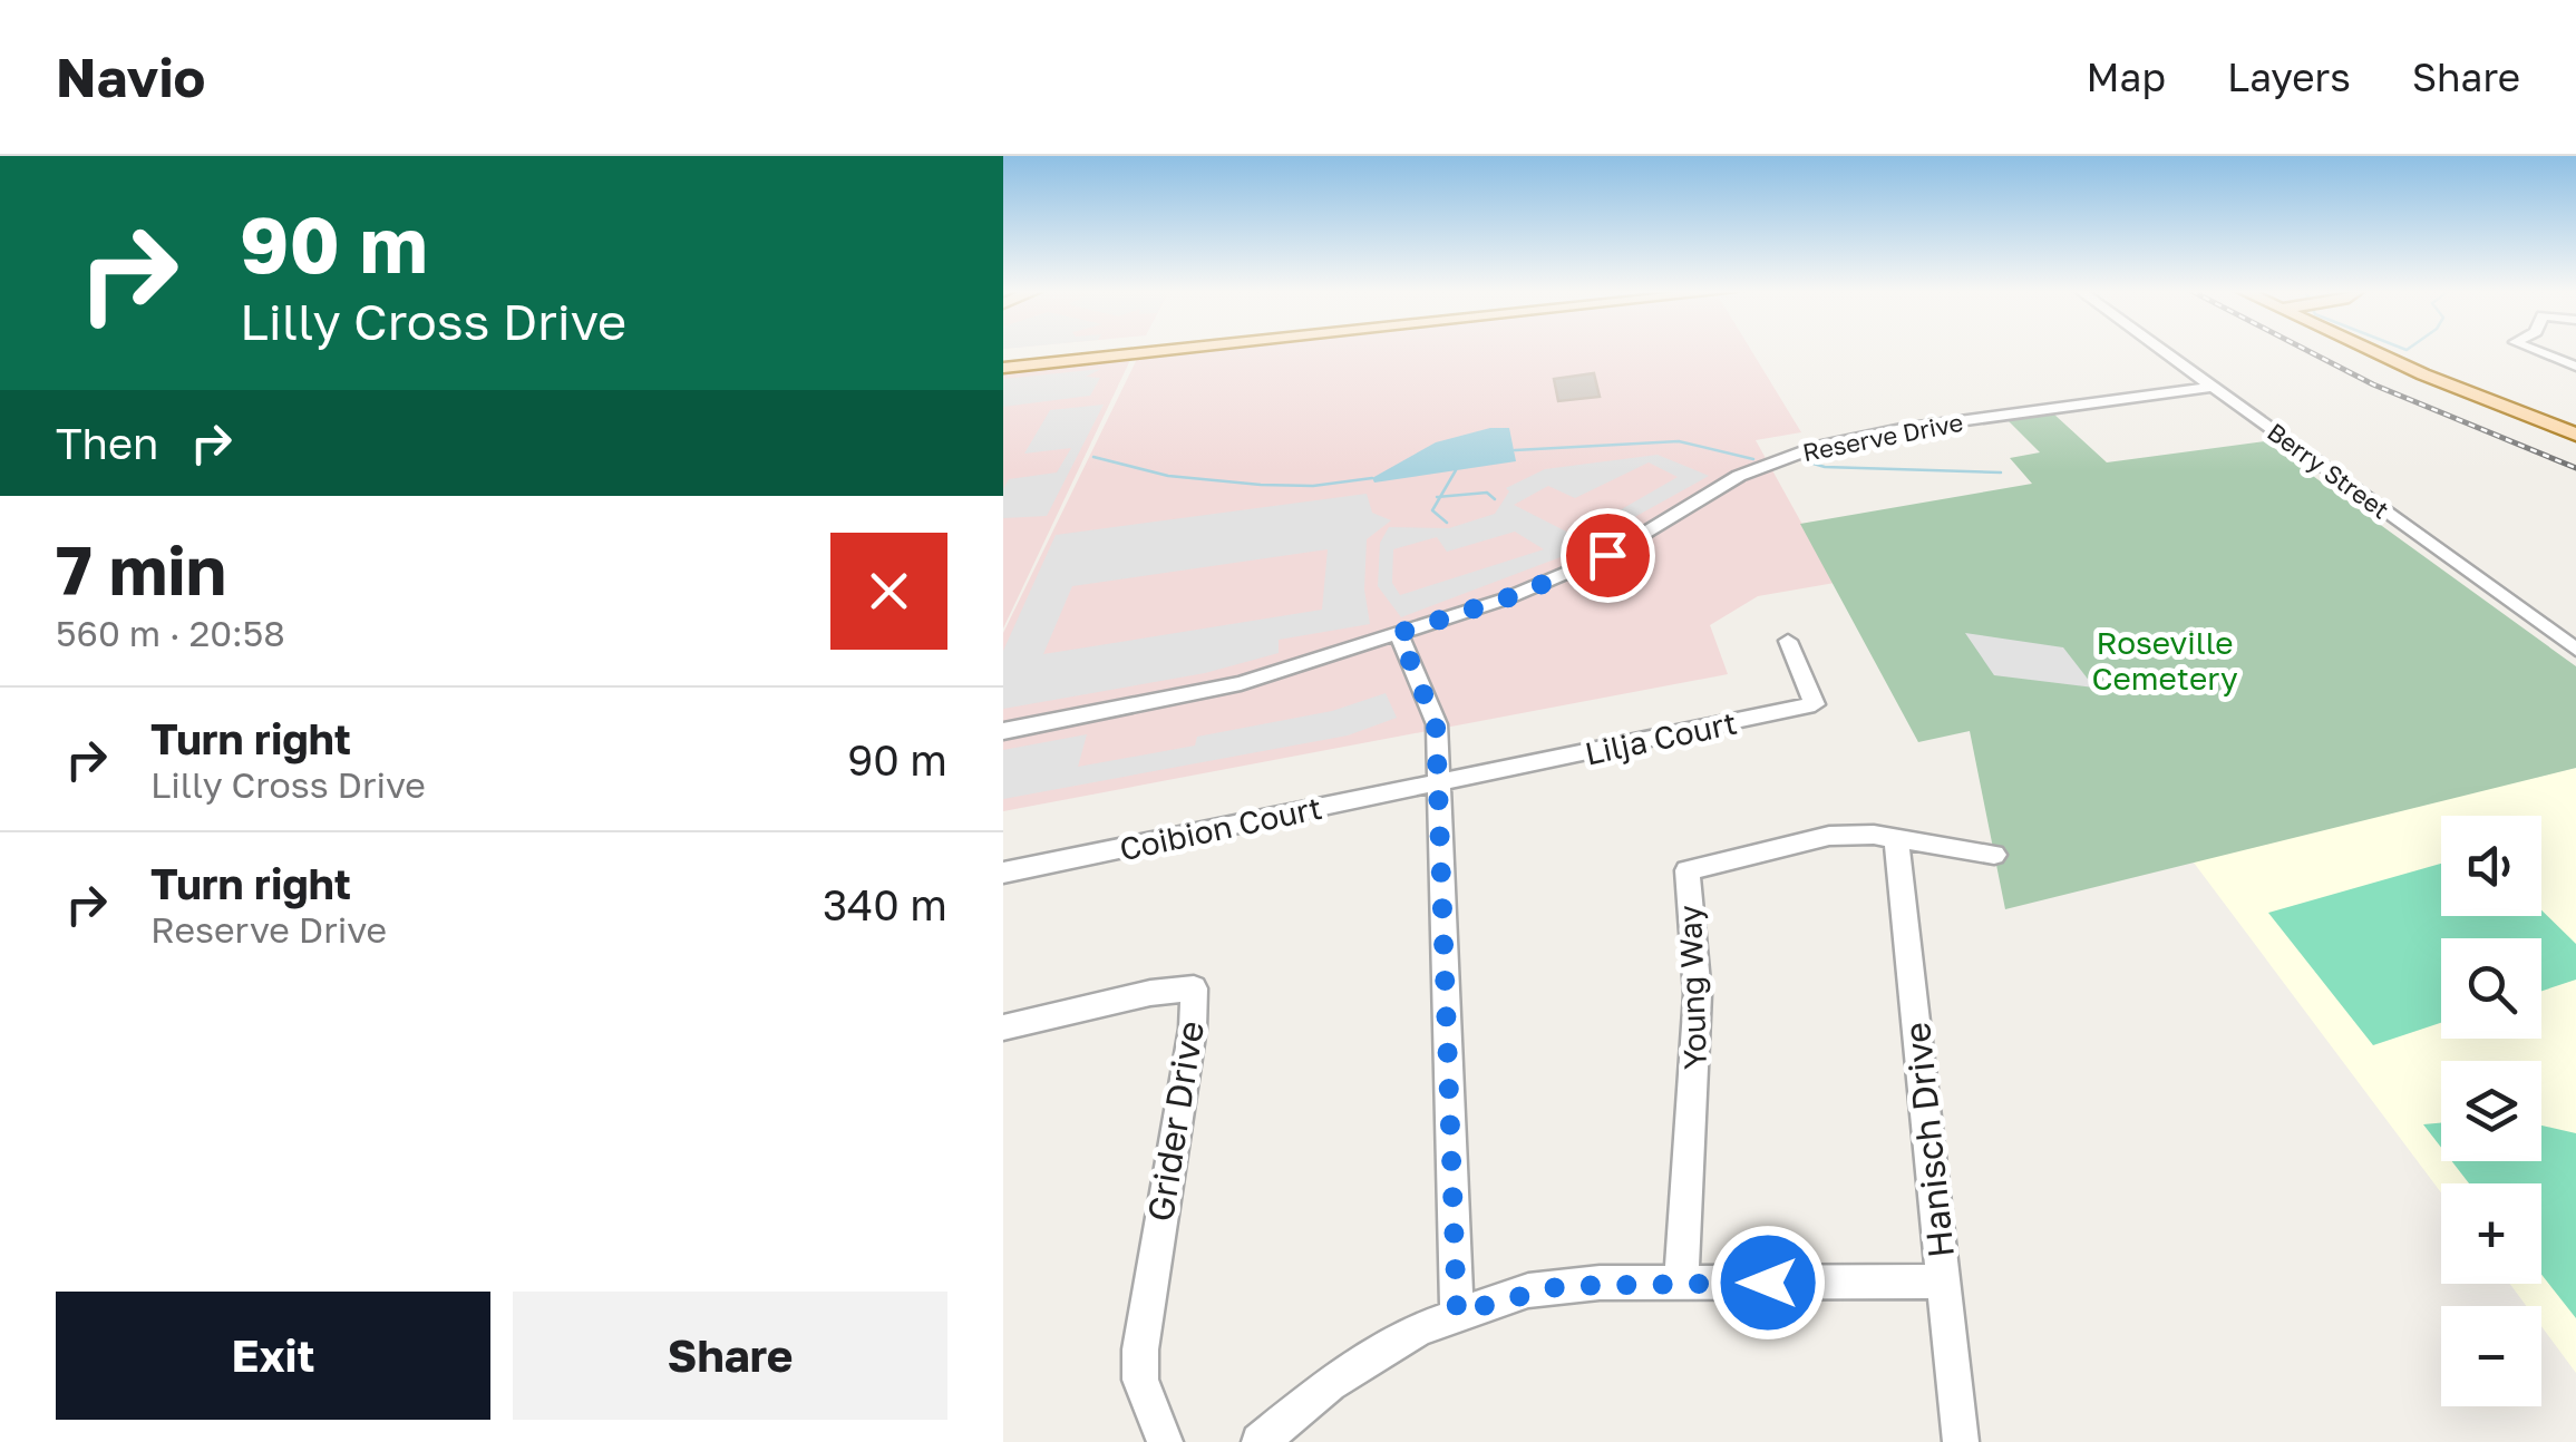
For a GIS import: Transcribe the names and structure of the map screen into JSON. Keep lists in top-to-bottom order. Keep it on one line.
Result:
{"streets":{"street":["Reserve Drive","Berry Street","Lilja Court","Coibion Court","Young Way","Grider Drive","Hanisch Drive"]},"crossings":[["Reserve Drive","Berry Street"],["Lilja Court","Coibion Court"],["Young Way","Hanisch Drive"]],"parks":["Roseville Cemetery"],"page":{"header":"Navio","nav":["Map","Layers","Share"],"turn":["90 m","Lilly Cross Drive"],"then":"Then","heading":["7 min","560 m · 20:58"],"list":[{"name":"Turn right","note":"Lilly Cross Drive","value":"90 m"},{"name":"Turn right","note":"Reserve Drive","value":"340 m"}],"map_buttons":["+","−"],"buttons":["Exit","Share"]}}
